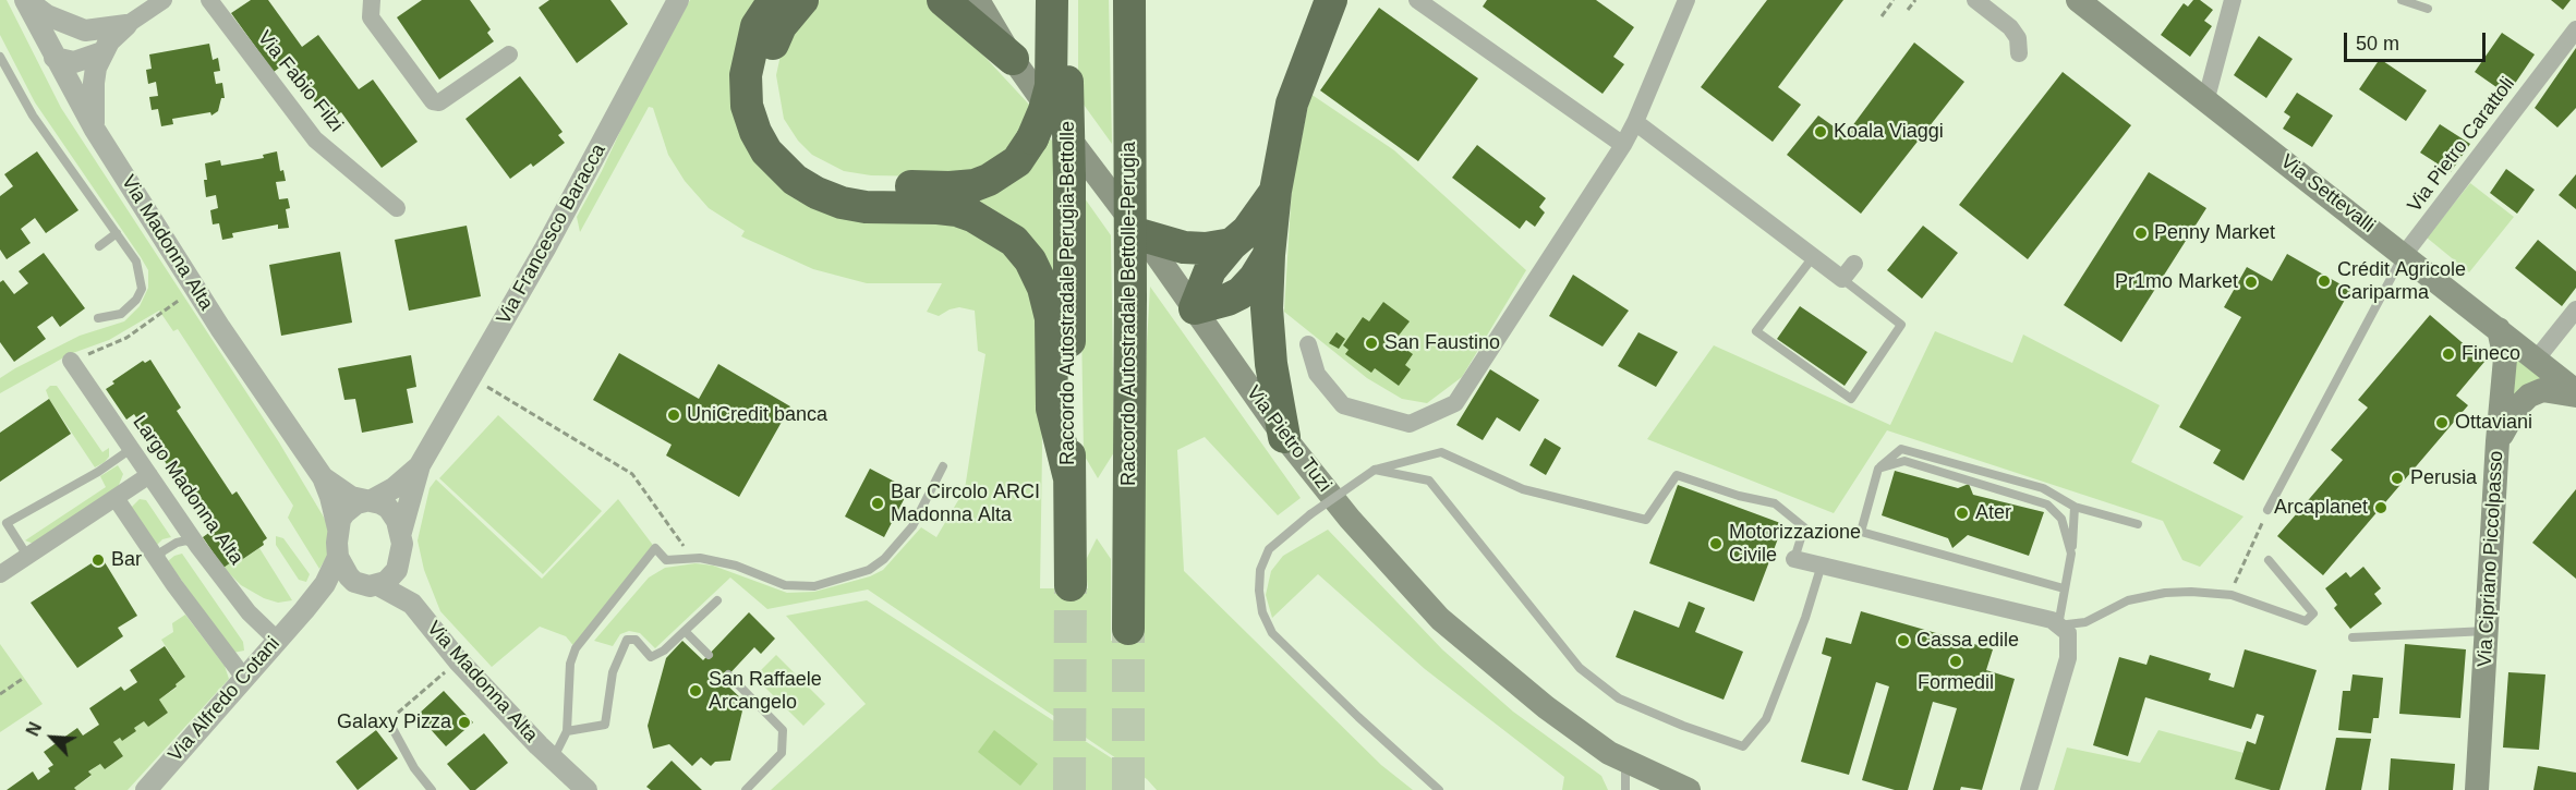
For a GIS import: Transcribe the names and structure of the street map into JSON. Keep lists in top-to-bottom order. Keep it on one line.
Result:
{"streets":{"highway":["Raccordo Autostradale Perugia-Bettolle","Raccordo Autostradale Bettolle-Perugia"],"main road":["Via Settevalli","Via Pietro Tuzi","Via Cipriano Piccolpasso"],"street":["Via Fabio Filzi","Via Pietro Carattoli","Via Francesco Baracca","Via Madonna Alta","Largo Madonna Alta","Via Alfredo Cotani"]},"crossings":[["Via Pietro Carattoli","Via Settevalli"],["Via Settevalli","Via Cipriano Piccolpasso"],["Via Francesco Baracca","Via Madonna Alta"],["Via Francesco Baracca","Via Alfredo Cotani"],["Via Madonna Alta","Via Alfredo Cotani"],["Largo Madonna Alta","Via Alfredo Cotani"]],"places":["Koala Viaggi","Penny Market","Crédit Agricole Cariparma","Pr1mo Market","San Faustino","Fineco","UniCredit banca","Ottaviani","Perusia","Bar Circolo ARCI Madonna Alta","Arcaplanet","Ater","Motorizzazione Civile","Bar","Cassa edile","Formedil","San Raffaele Arcangelo","Galaxy Pizza"],"scale_bar":"50 m","north":"top left"}
